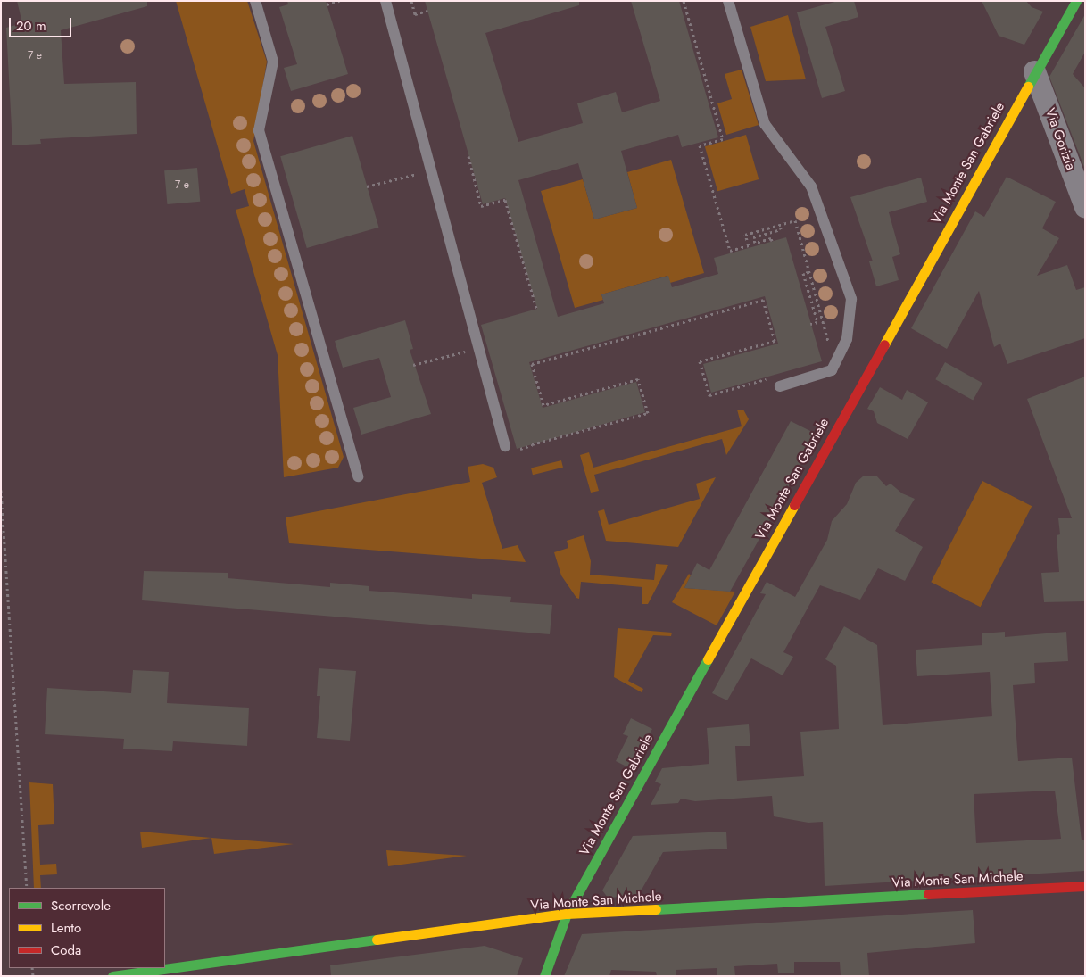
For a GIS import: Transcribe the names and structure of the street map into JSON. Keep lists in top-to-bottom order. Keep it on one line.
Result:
{"streets":{"street":["Via Gorizia","Via Monte San Gabriele","Via Monte San Michele"]},"crossings":[["Via Gorizia","Via Monte San Gabriele"],["Via Monte San Gabriele","Via Monte San Michele"]],"house_numbers":["7 e","7 e"],"legend":["Scorrevole","Lento","Coda"],"scale_bar":"20 m"}
